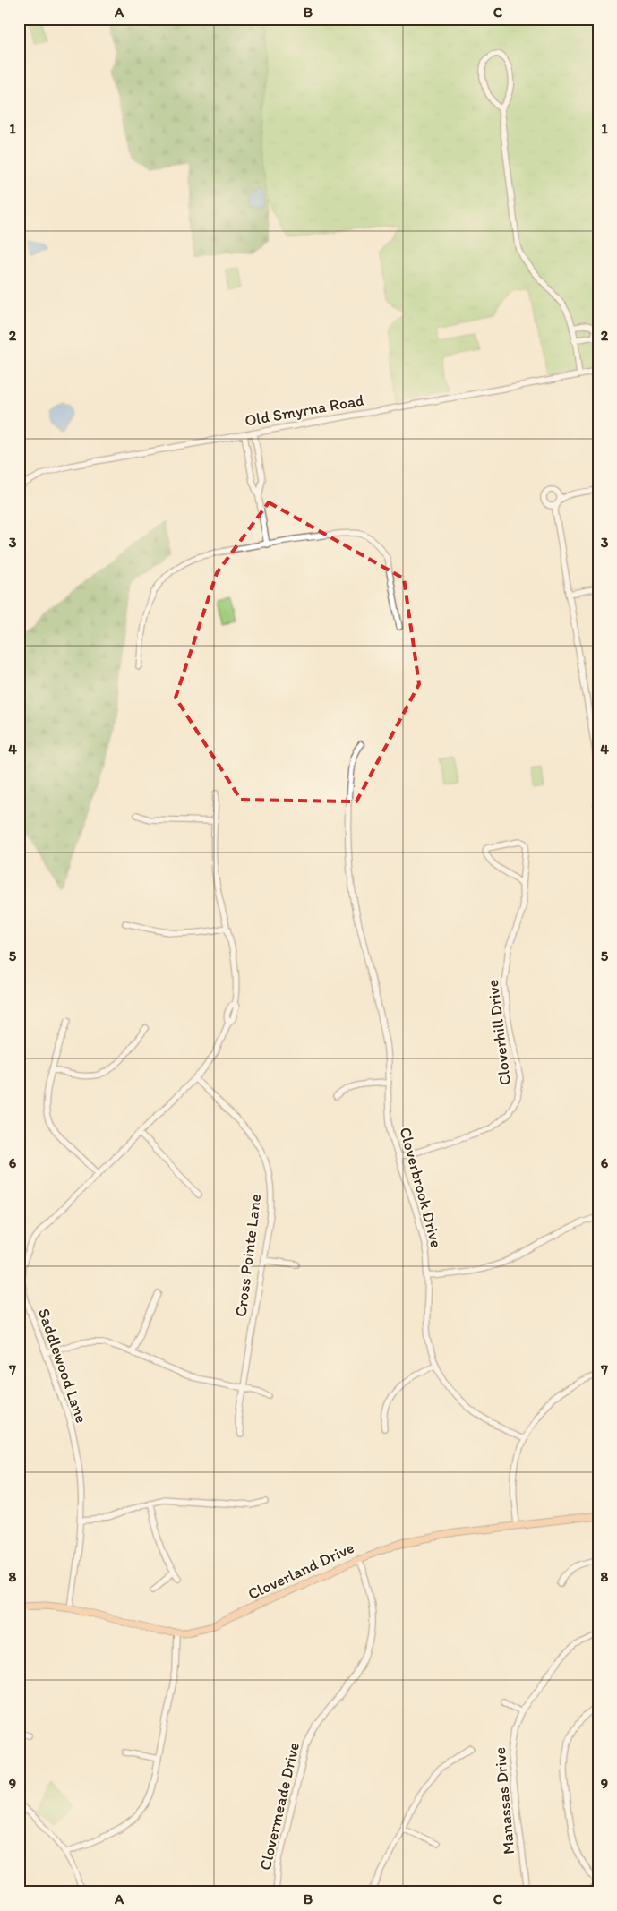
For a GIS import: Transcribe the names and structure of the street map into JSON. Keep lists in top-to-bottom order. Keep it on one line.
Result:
{"streets":{"main road":["Cloverland Drive"],"street":["Old Smyrna Road","Cloverhill Drive","Cloverbrook Drive","Cross Pointe Lane","Saddlewood Lane","Manassas Drive","Clovermeade Drive"]},"crossings":[["Cloverhill Drive","Cloverbrook Drive"],["Cross Pointe Lane","Saddlewood Lane"],["Saddlewood Lane","Cloverland Drive"],["Cloverland Drive","Clovermeade Drive"]],"grid":{"columns":["A","B","C"],"rows":["1","2","3","4","5","6","7","8","9"]}}
